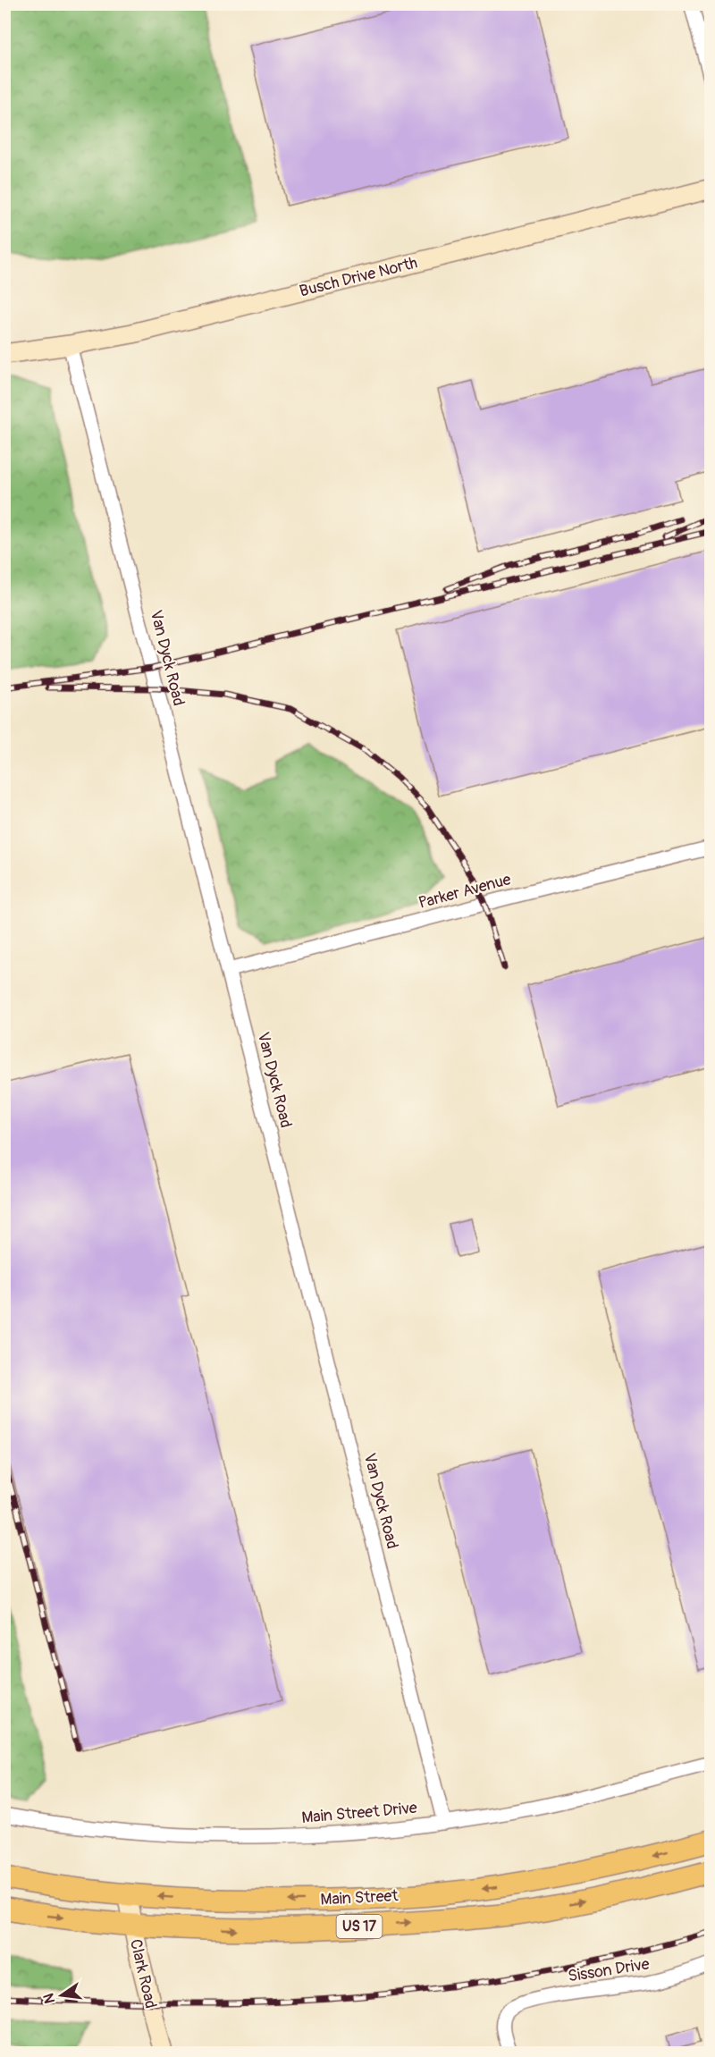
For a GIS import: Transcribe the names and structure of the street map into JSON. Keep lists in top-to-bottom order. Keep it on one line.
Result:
{"streets":{"main road":["Main Street","US 17"],"street":["Busch Drive North","Van Dyck Road","Parker Avenue","Main Street Drive","Sisson Drive","Clark Road"]},"crossings":[["Busch Drive North","Van Dyck Road"],["Van Dyck Road","Parker Avenue"],["Van Dyck Road","Main Street Drive"],["Main Street","Clark Road"]],"north":"left"}
